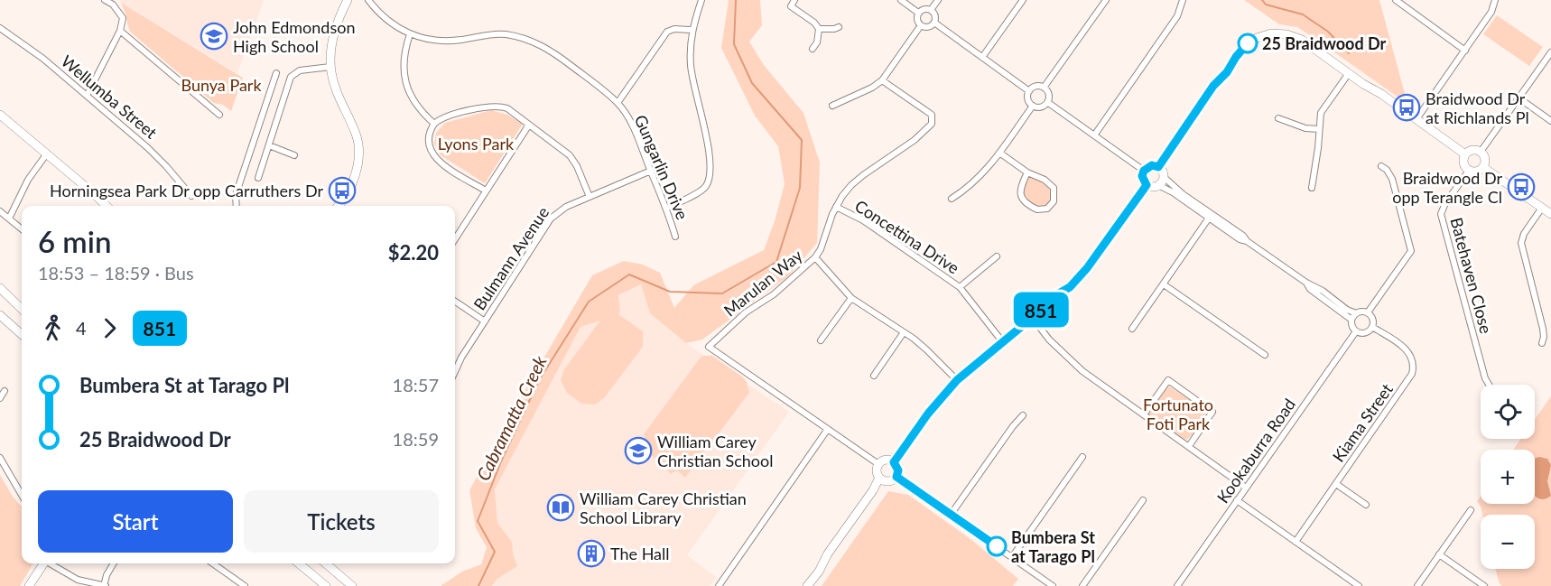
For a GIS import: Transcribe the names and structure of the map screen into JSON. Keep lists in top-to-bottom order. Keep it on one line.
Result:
{"streets":{"street":["Wellumba Street","Gungarlin Drive","Concettina Drive","Bulmann Avenue","Batehaven Close","Marulan Way","Kiama Street","Kookaburra Road"]},"crossings":[["Gungarlin Drive","Bulmann Avenue"],["Concettina Drive","Marulan Way"],["Kiama Street","Kookaburra Road"]],"water":["Cabramatta Creek"],"parks":["Bunya Park","Lyons Park","Fortunato Foti Park"],"places":{"school or university":["John Edmondson High School","William Carey Christian School"],"other":["25 Braidwood Dr","Bumbera St at Tarago Pl"],"bus stop":["Braidwood Dr at Richlands Pl","Braidwood Dr opp Terangle Cl","Horningsea Park Dr opp Carruthers Dr"],"library":["William Carey Christian School Library"],"building":["The Hall"]},"lines":["bus line 851"],"page":{"on_map":"851","heading":["6 min","18:53 – 18:59 · Bus","$2.20"],"legs":["4","851"],"list":[{"name":"Bumbera St at Tarago Pl","value":"18:57"},{"name":"25 Braidwood Dr","value":"18:59"}],"map_buttons":["+","−"],"buttons":["Start","Tickets"]}}
